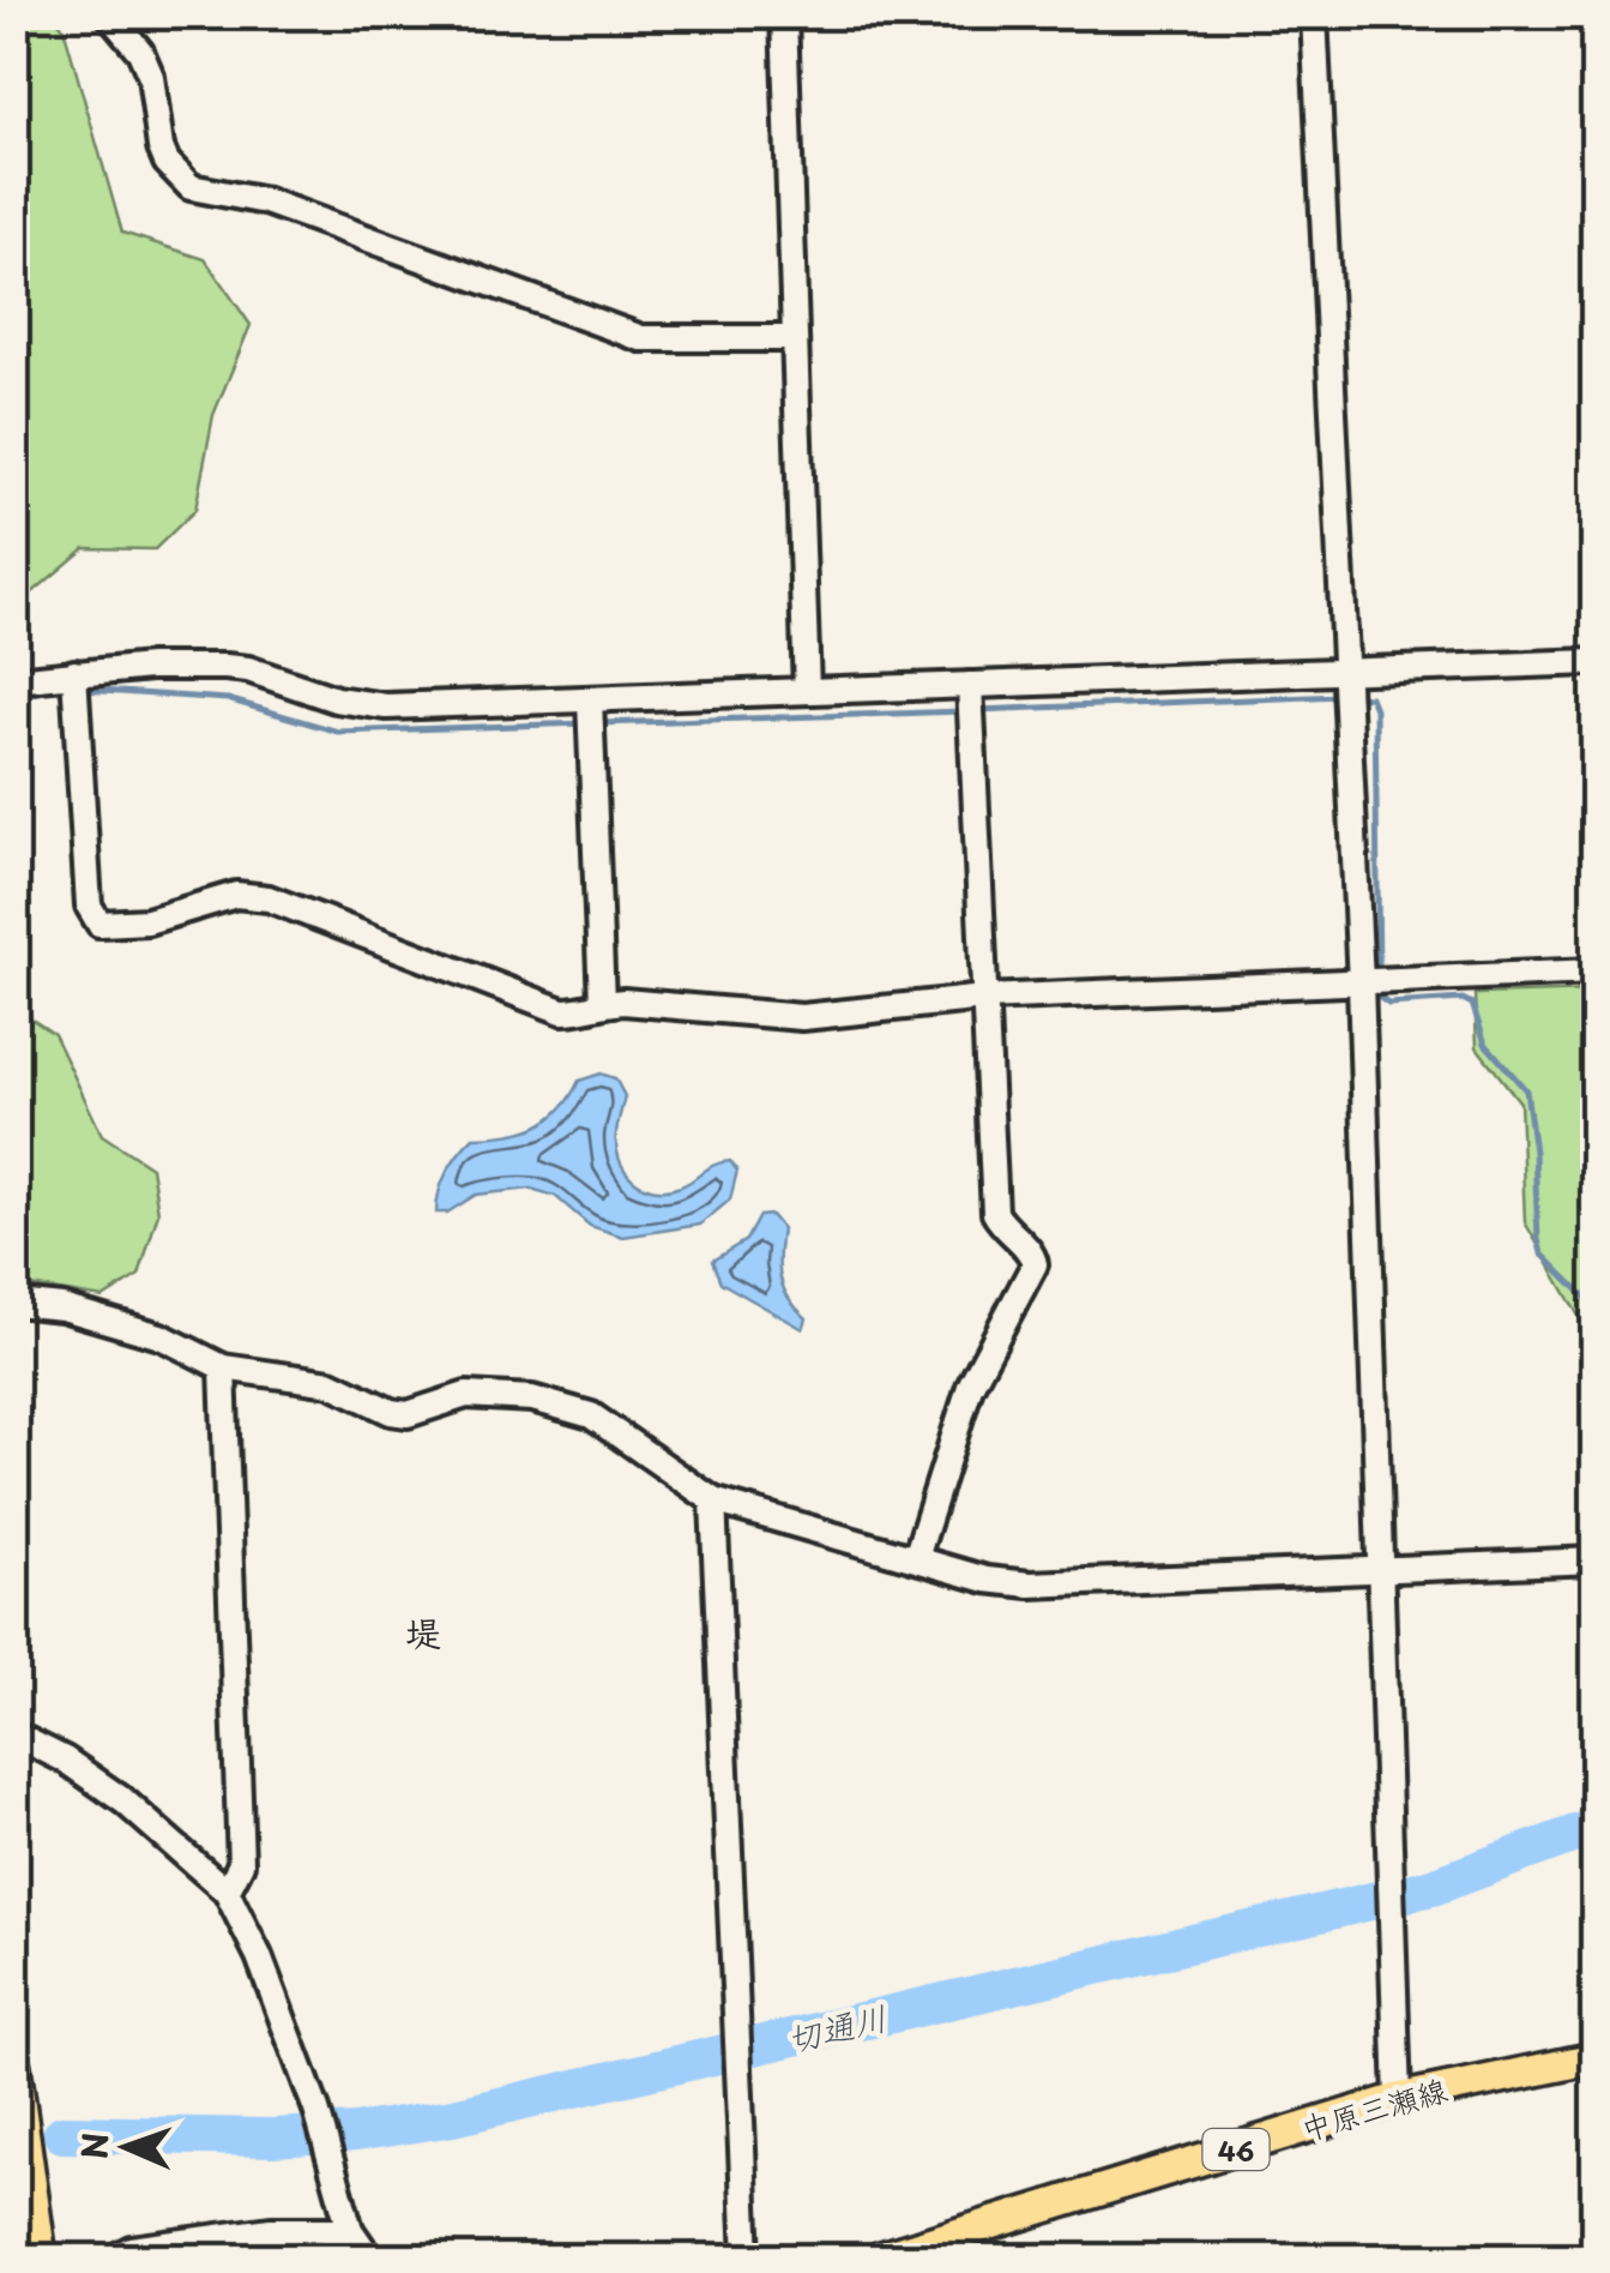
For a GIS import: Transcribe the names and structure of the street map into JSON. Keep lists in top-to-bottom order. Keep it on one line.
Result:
{"streets":{"main road":["中原三瀬線","46"]},"districts":["堤"],"water":["切通川"],"north":"left"}
